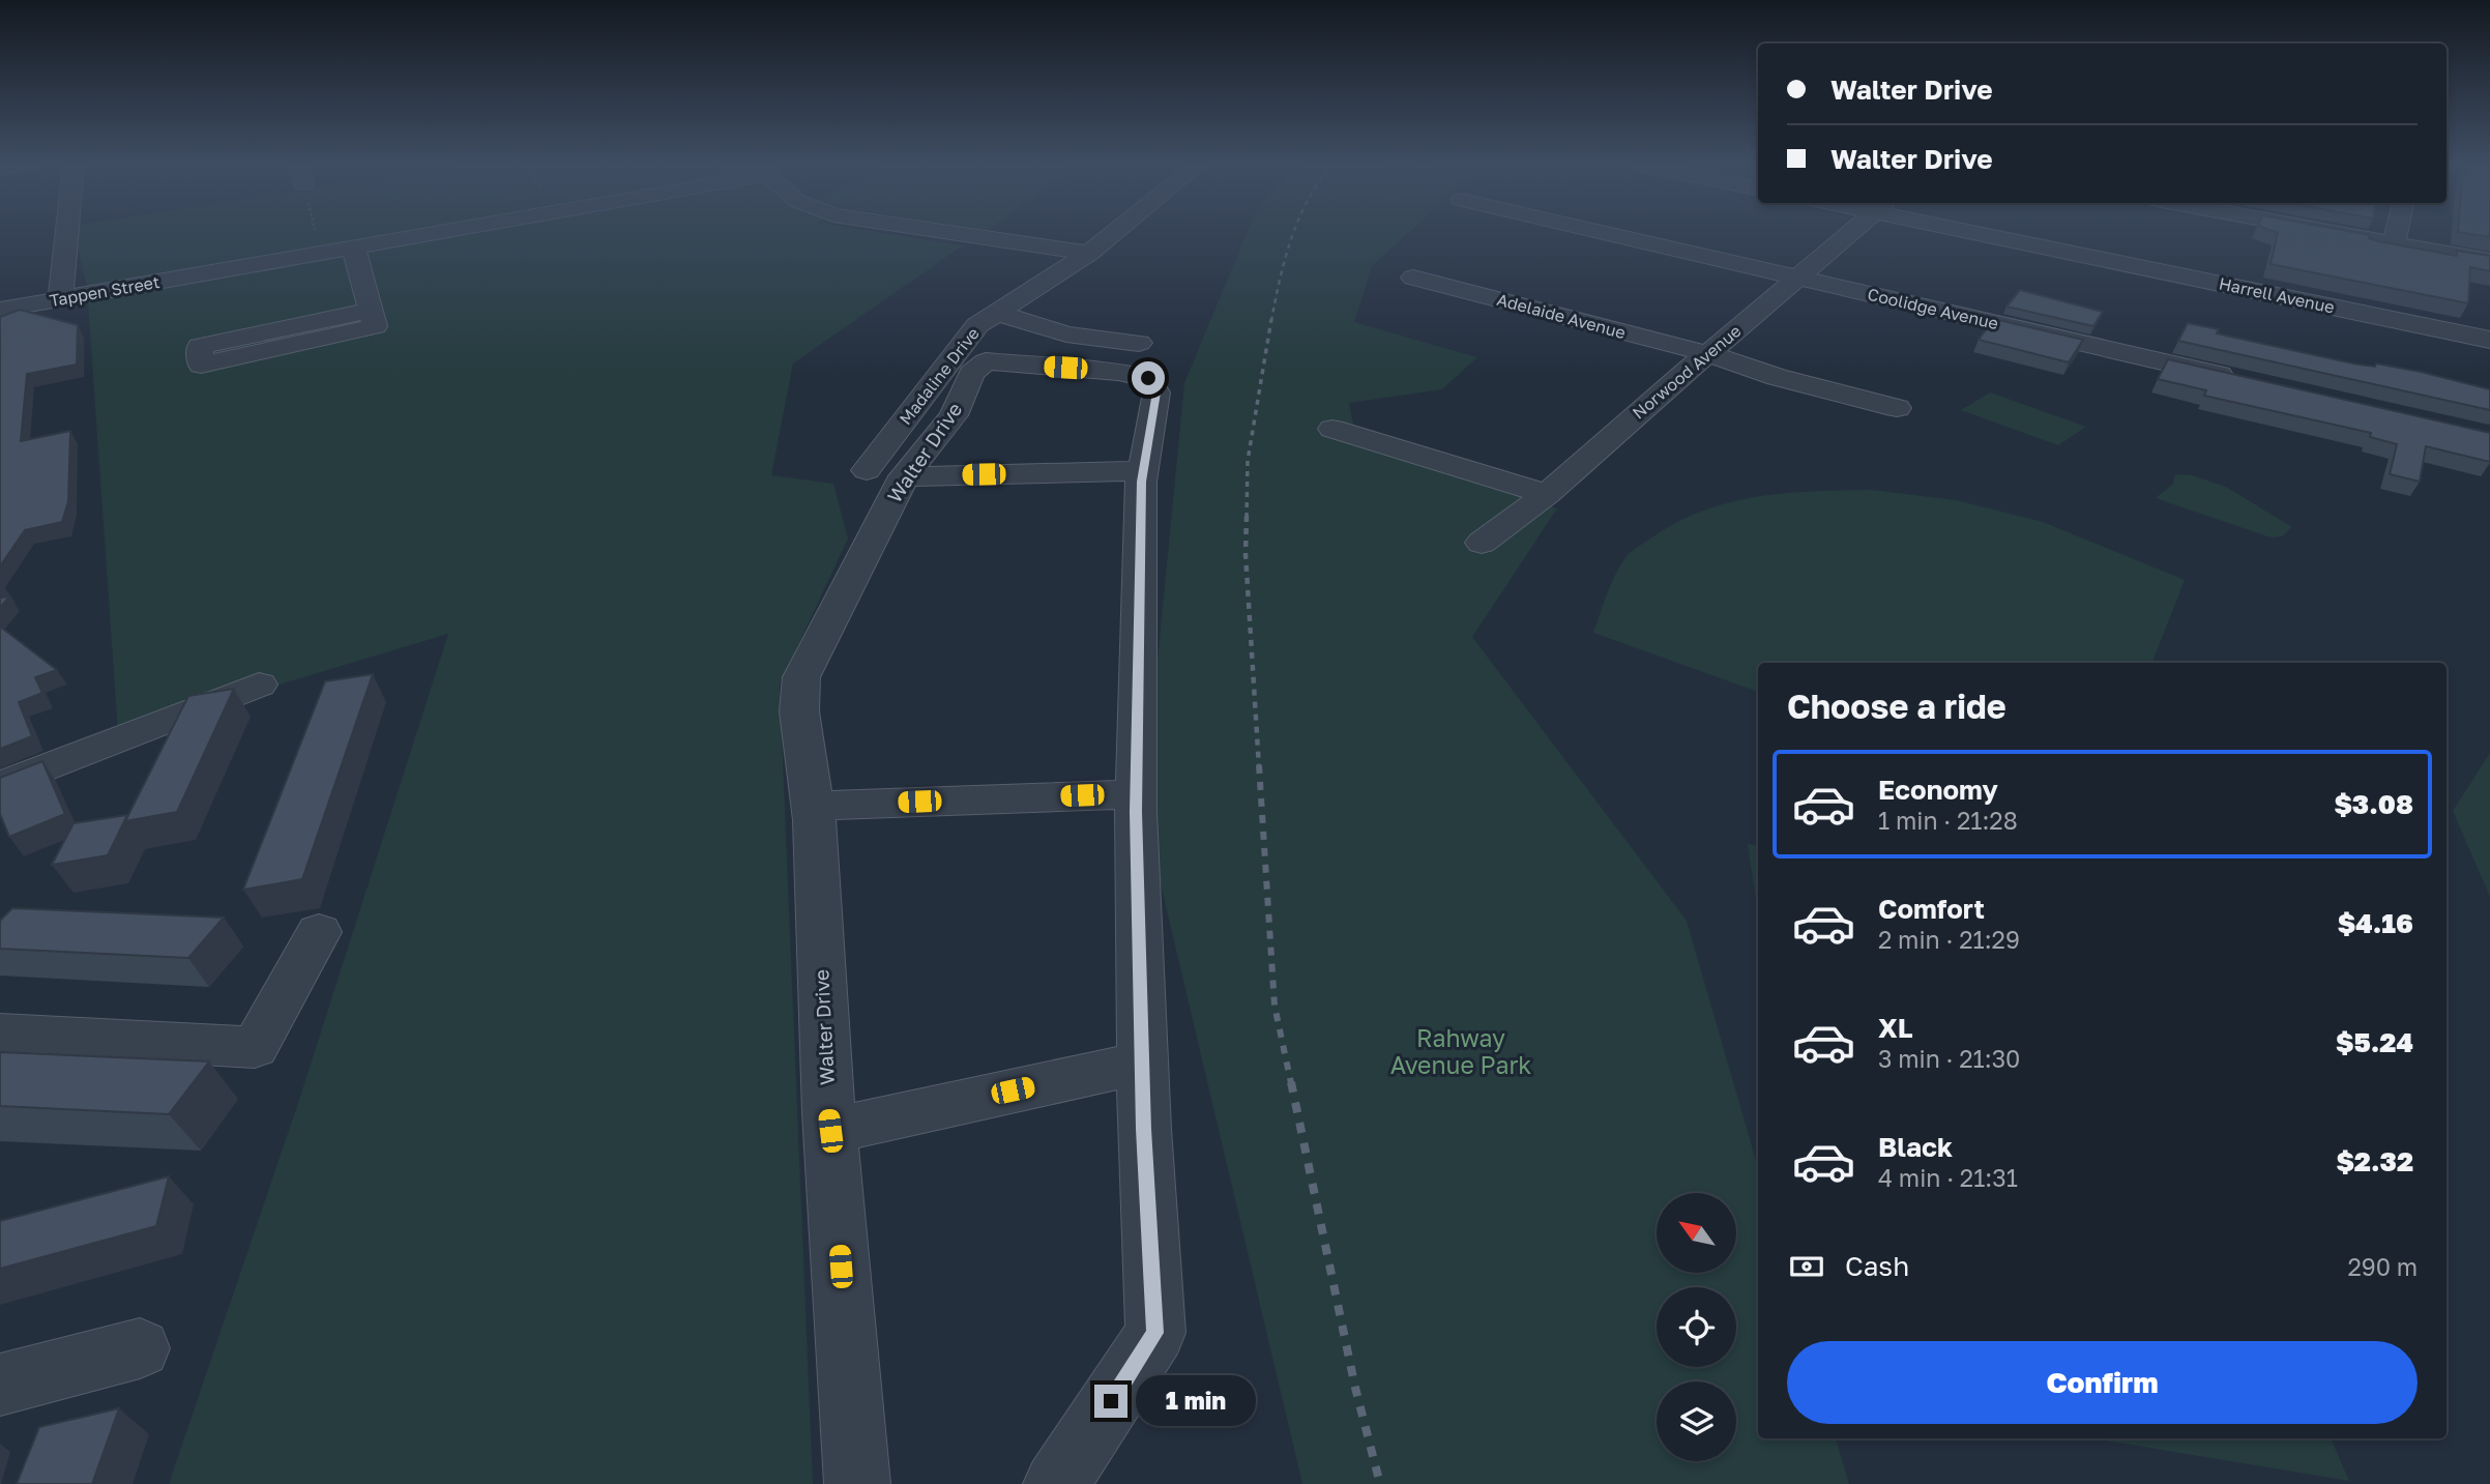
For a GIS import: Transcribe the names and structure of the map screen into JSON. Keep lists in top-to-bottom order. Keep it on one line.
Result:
{"streets":{"street":["Tappen Street","Harrell Avenue","Coolidge Avenue","Adelaide Avenue","Norwood Avenue","Madaline Drive","Walter Drive"]},"crossings":[["Coolidge Avenue","Norwood Avenue"],["Adelaide Avenue","Norwood Avenue"],["Madaline Drive","Walter Drive"]],"parks":["Rahway Avenue Park"],"north":"top left","page":{"banner":["Walter Drive","Walter Drive"],"heading":"Choose a ride","list":[{"name":"Economy","note":"1 min · 21:28","value":"$3.08"},{"name":"Comfort","note":"2 min · 21:29","value":"$4.16"},{"name":"XL","note":"3 min · 21:30","value":"$5.24"},{"name":"Black","note":"4 min · 21:31","value":"$2.32"}],"pay":["Cash","290 m"],"buttons":"Confirm","bubble":"1 min"}}
